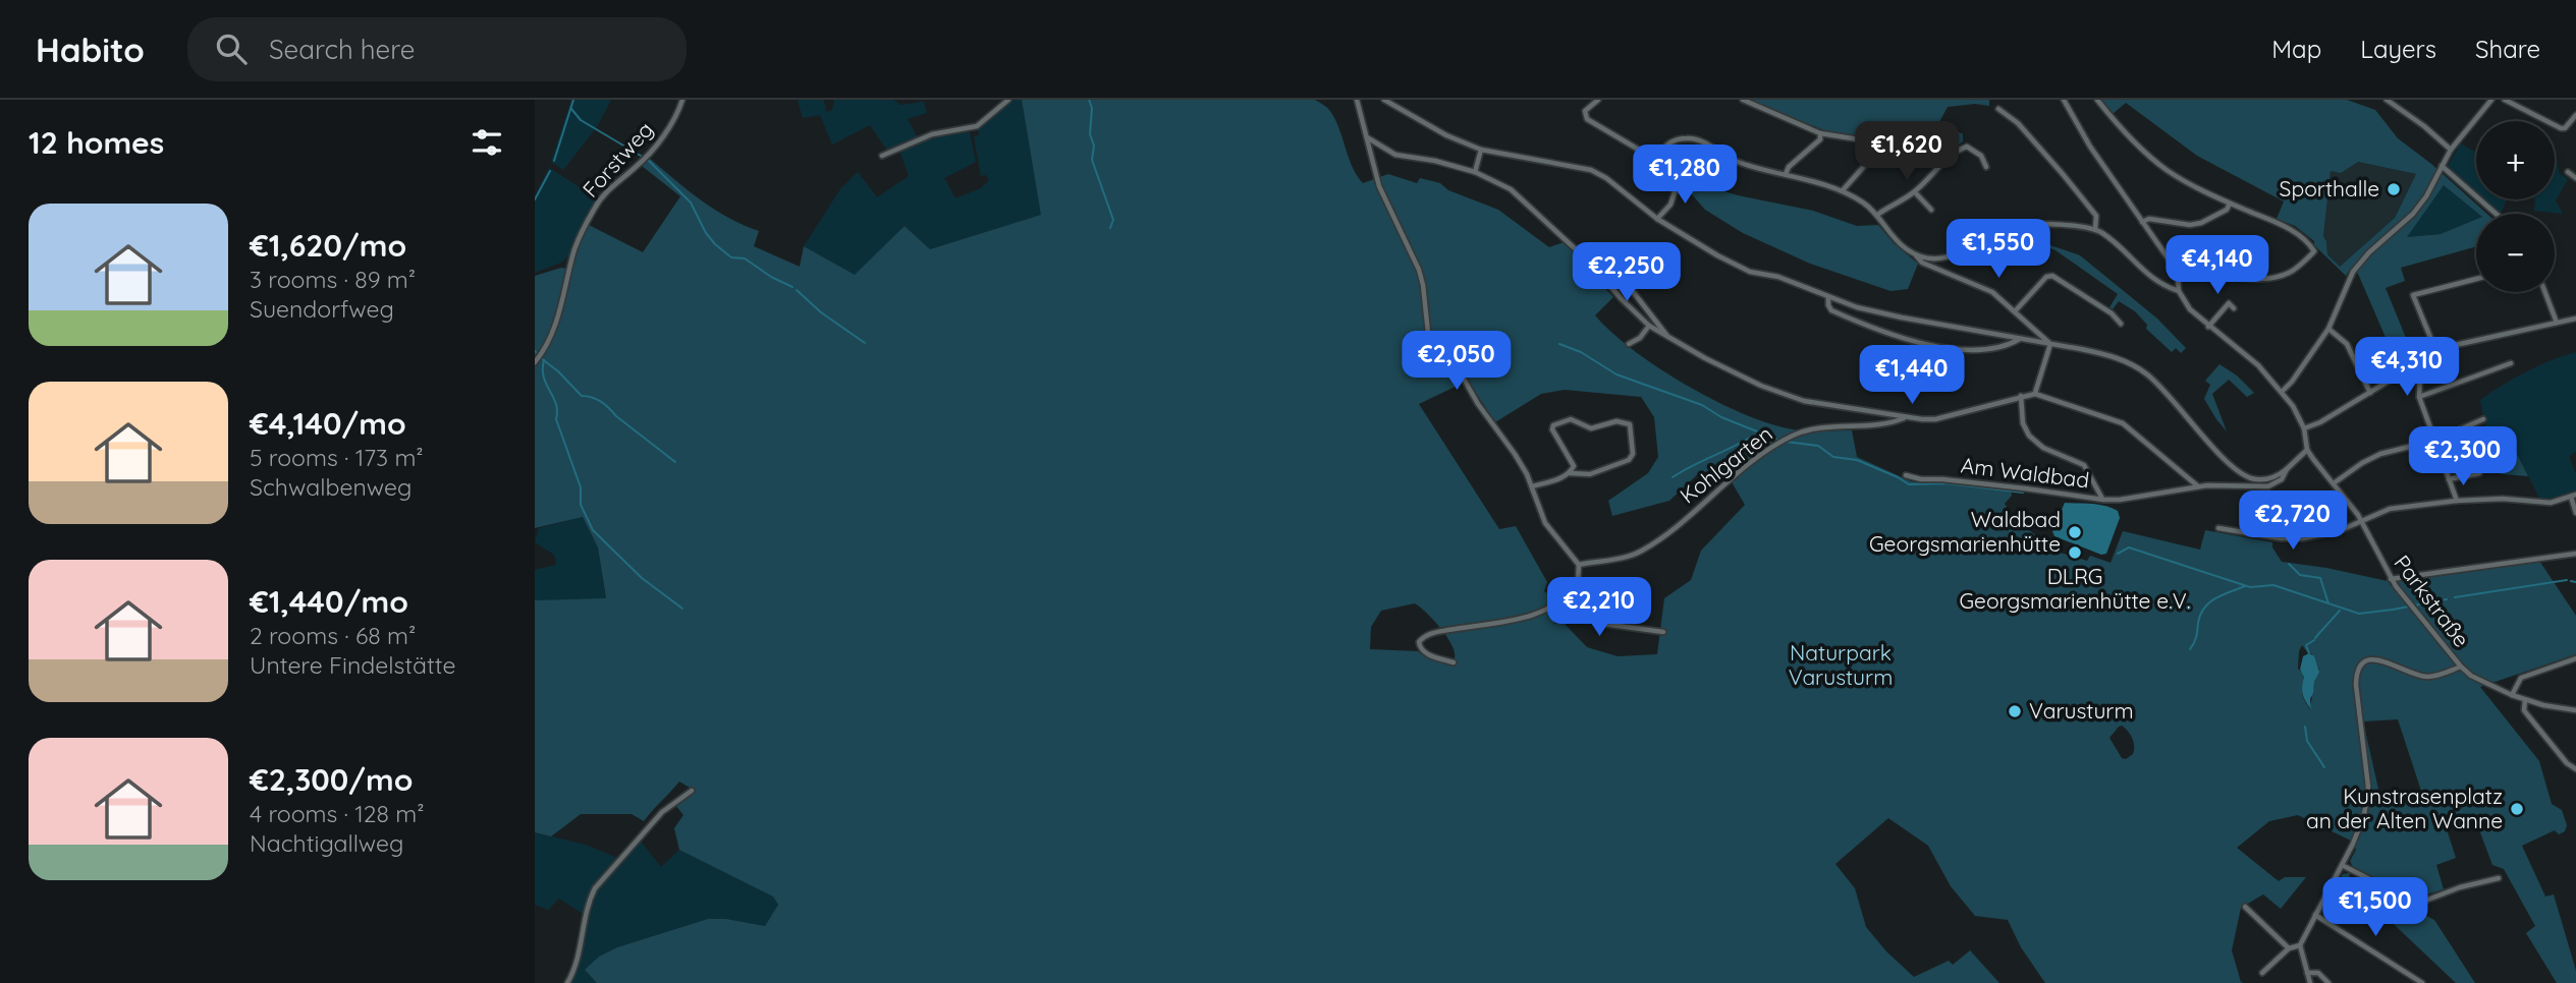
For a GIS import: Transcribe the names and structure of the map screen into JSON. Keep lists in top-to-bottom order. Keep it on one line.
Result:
{"streets":{"street":["Forstweg","Kohlgarten","Am Waldbad","Parkstraße"]},"crossings":[["Am Waldbad","Parkstraße"]],"parks":["Naturpark Varusturm"],"places":["Sporthalle","Waldbad Georgsmarienhütte","DLRG Georgsmarienhütte e.V.","Varusturm","Kunstrasenplatz an der Alten Wanne"],"page":{"header":"Habito","search":"Search here","nav":["Map","Layers","Share"],"heading":"12 homes","map_buttons":["+","−"],"price":["€1,620","€1,280","€1,550","€4,140","€2,250","€2,050","€4,310","€1,440","€2,300","€2,720","€2,210","€1,500"],"list":[{"name":"€1,620/mo","note":"3 rooms · 89 m² · Suendorfweg"},{"name":"€4,140/mo","note":"5 rooms · 173 m² · Schwalbenweg"},{"name":"€1,440/mo","note":"2 rooms · 68 m² · Untere Findelstätte"},{"name":"€2,300/mo","note":"4 rooms · 128 m² · Nachtigallweg"}]}}
